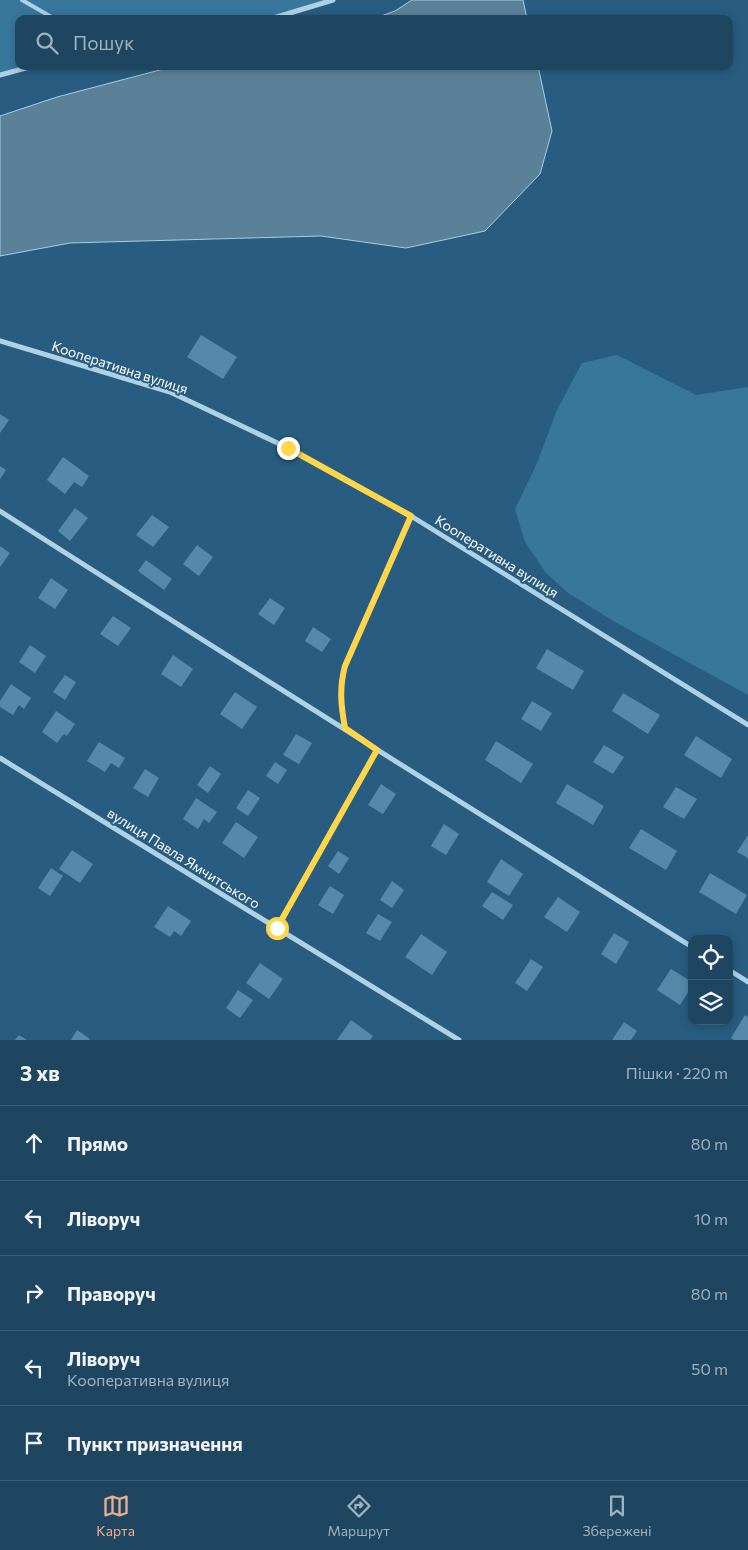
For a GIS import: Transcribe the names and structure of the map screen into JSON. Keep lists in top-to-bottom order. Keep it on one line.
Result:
{"streets":{"street":["Кооперативна вулиця","вулиця Павла Ямчитського"]},"page":{"search":"Пошук","heading":["3 хв","Пішки · 220 m"],"list":[["Прямо","80 m"],["Ліворуч","10 m"],["Праворуч","80 m"],["Ліворуч","Кооперативна вулиця","50 m"],"Пункт призначення"],"nav":["Карта","Маршрут","Збережені"]}}
